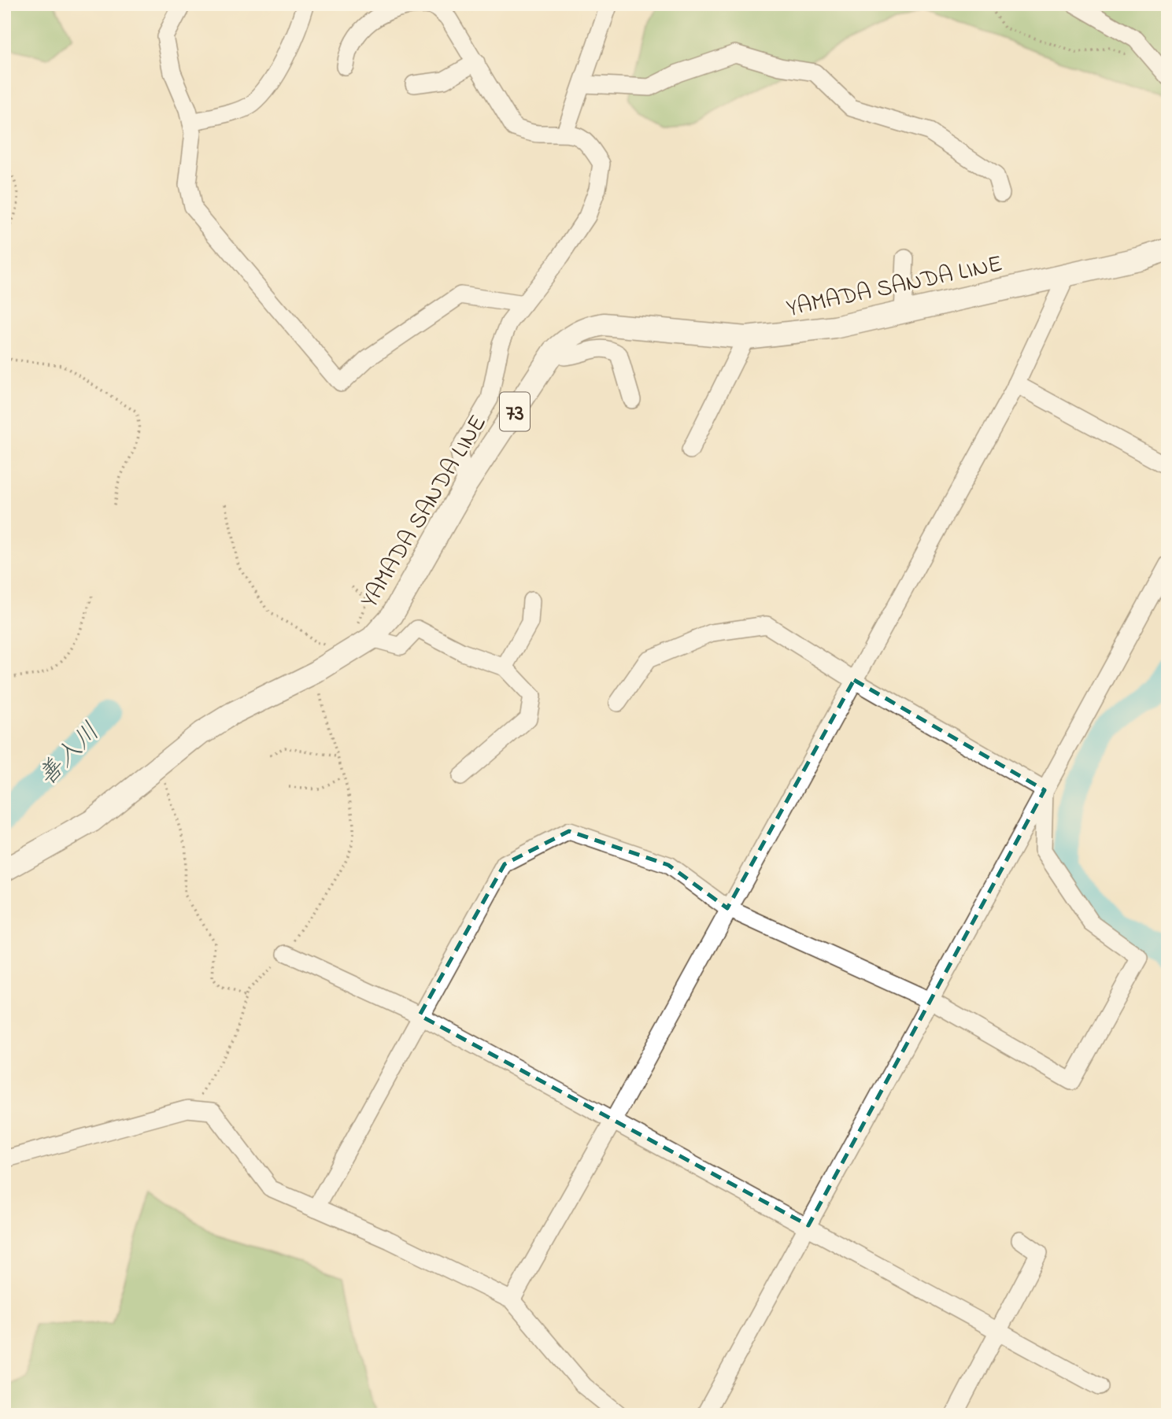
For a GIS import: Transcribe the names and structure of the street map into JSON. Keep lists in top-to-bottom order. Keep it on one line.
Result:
{"streets":{"main road":["YAMADA SANDA LINE","73"]},"water":["善入川"]}
